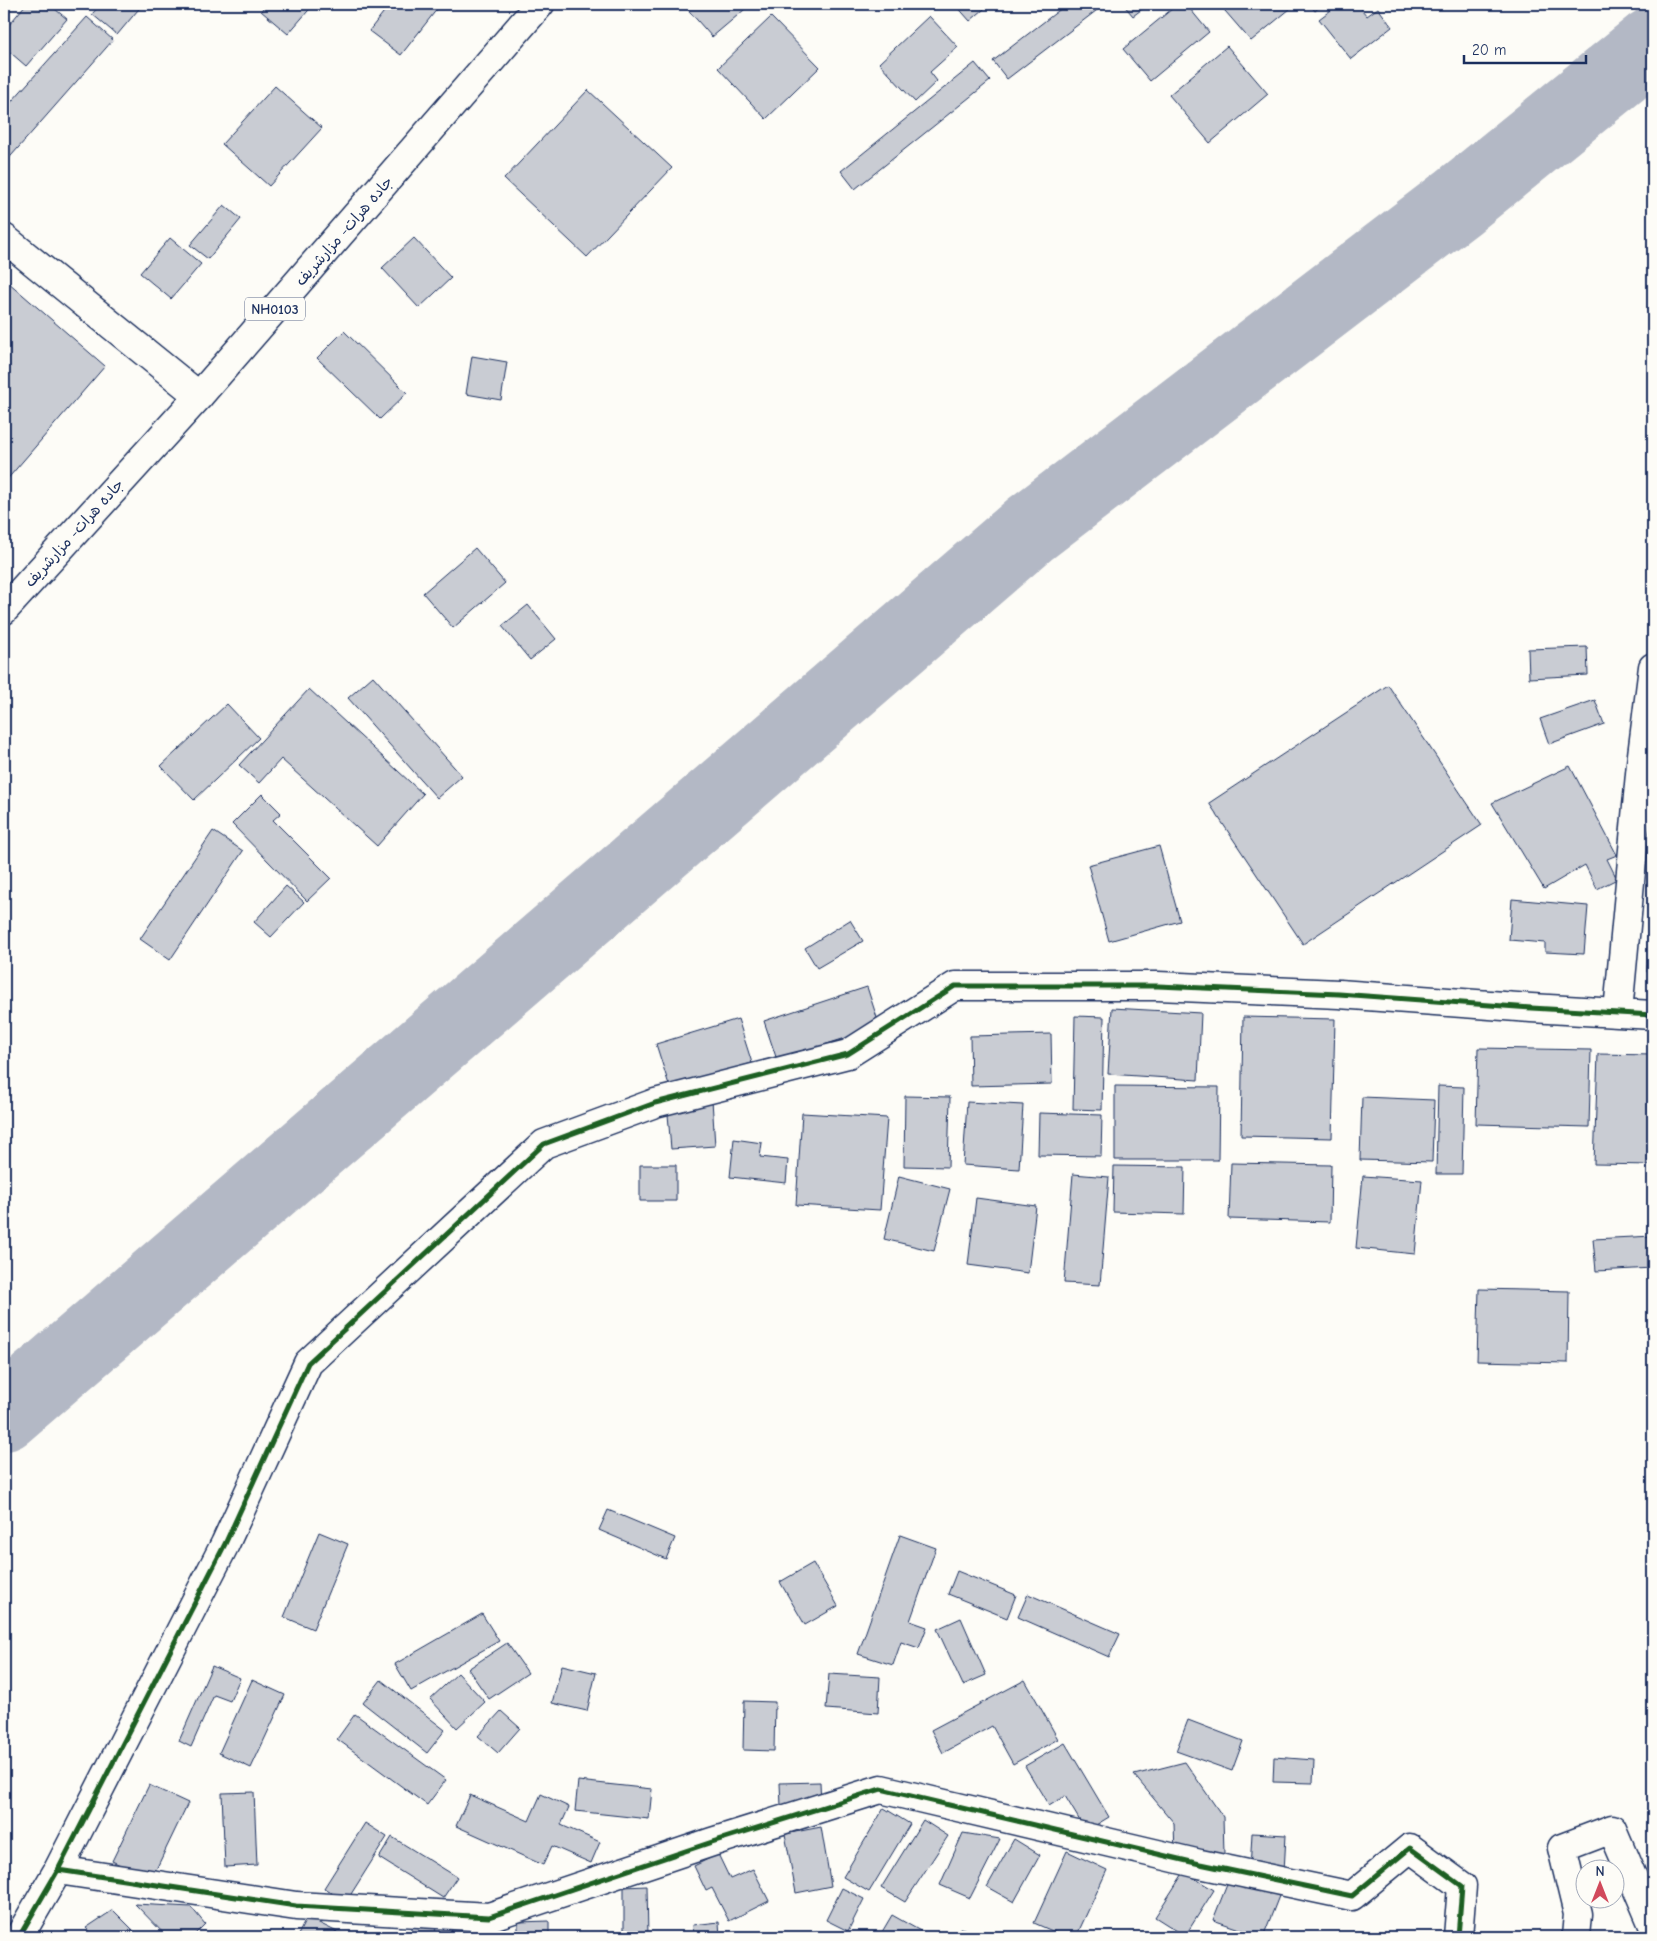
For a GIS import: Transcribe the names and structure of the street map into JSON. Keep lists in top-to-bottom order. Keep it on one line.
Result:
{"streets":{"main road":["جاده هرات- مزارشریف","NH0103"]},"scale_bar":"20 m","north":"top"}
